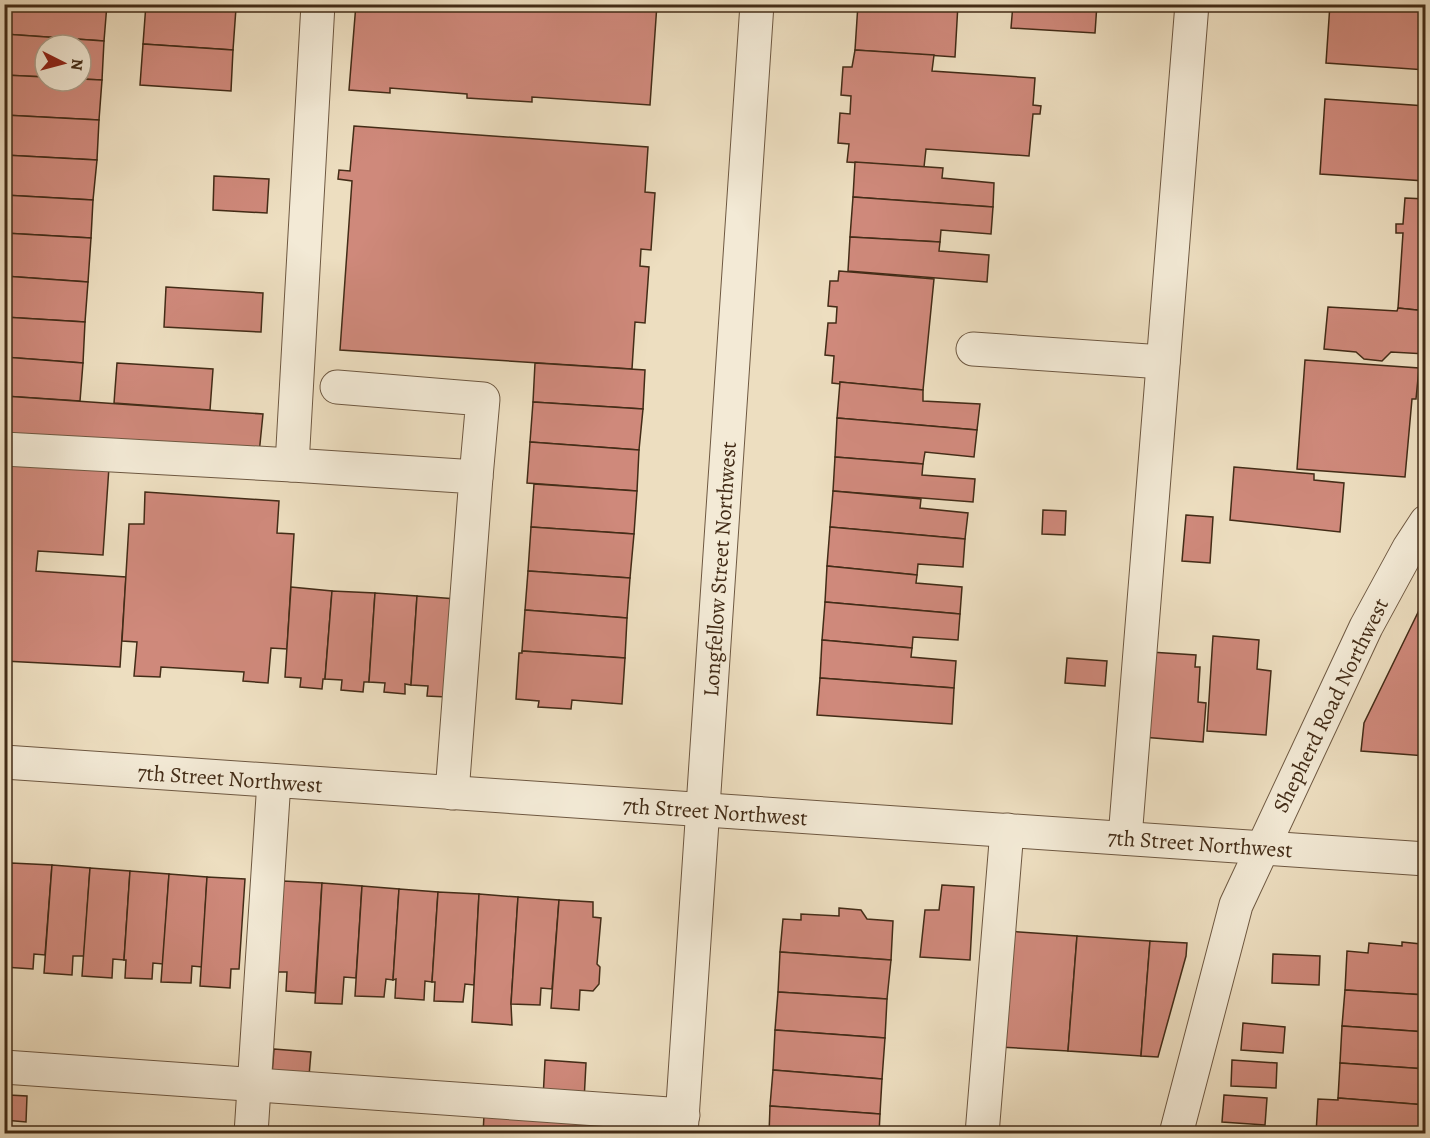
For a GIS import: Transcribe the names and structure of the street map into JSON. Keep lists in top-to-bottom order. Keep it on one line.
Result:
{"streets":{"street":["Longfellow Street Northwest","Shepherd Road Northwest","7th Street Northwest"]},"crossings":[["Longfellow Street Northwest","7th Street Northwest"],["Shepherd Road Northwest","7th Street Northwest"]],"north":"right"}
